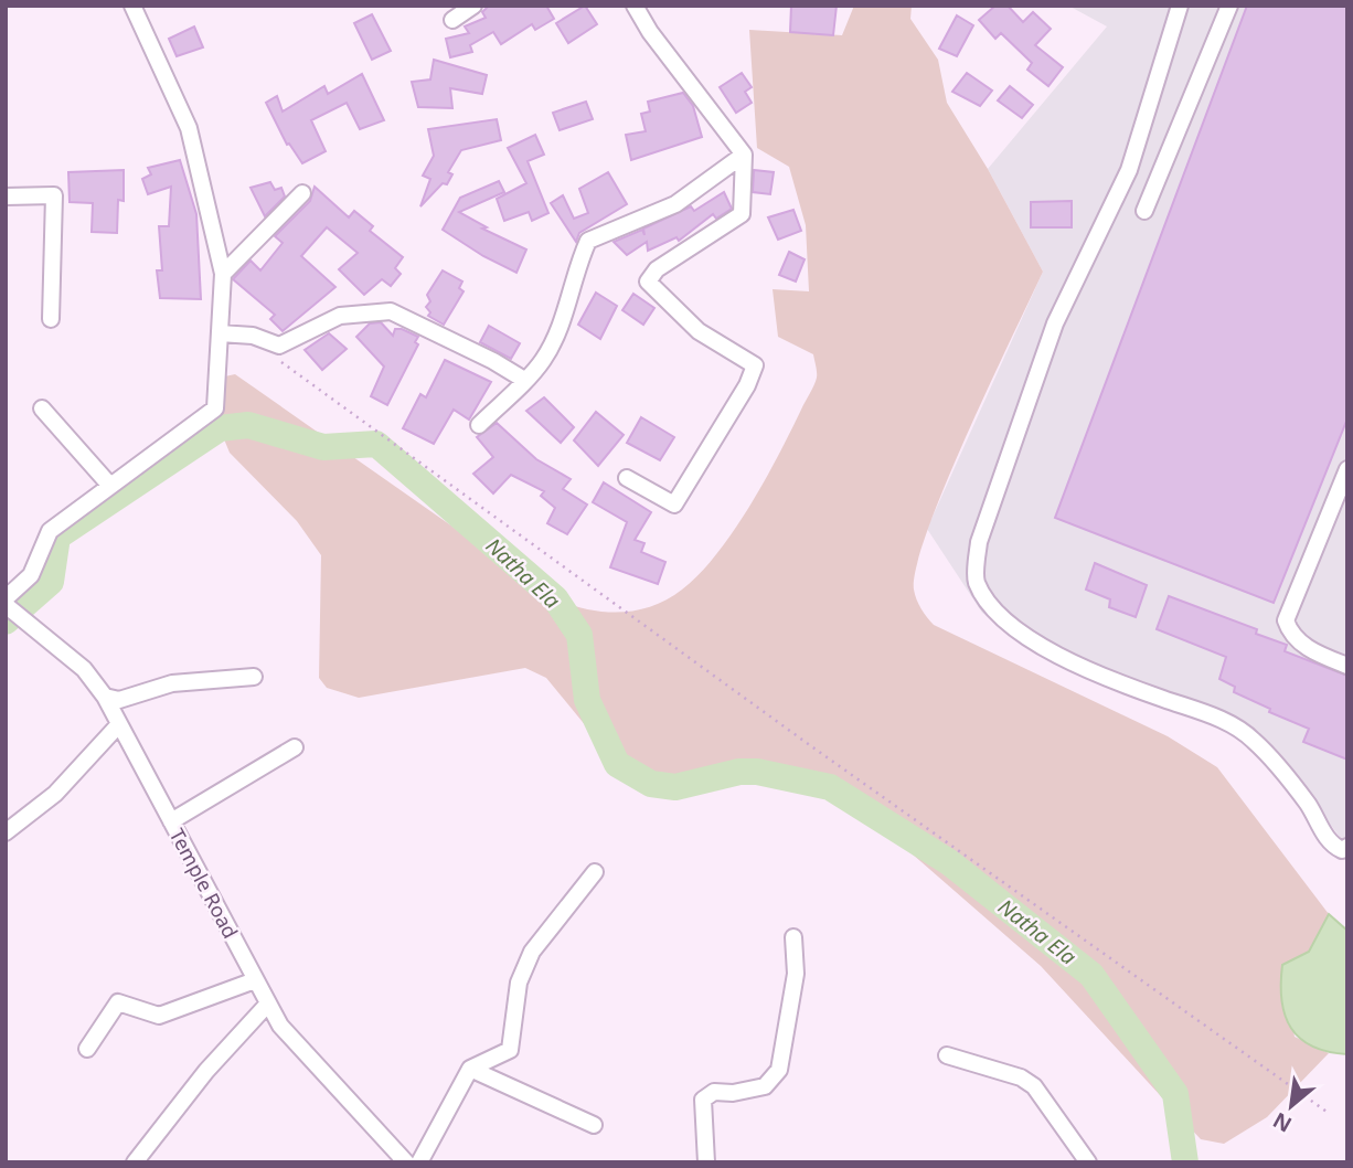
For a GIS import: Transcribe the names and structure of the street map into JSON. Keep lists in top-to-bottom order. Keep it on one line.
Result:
{"streets":{"street":["Temple Road"]},"water":["Natha Ela"],"north":"bottom left"}
